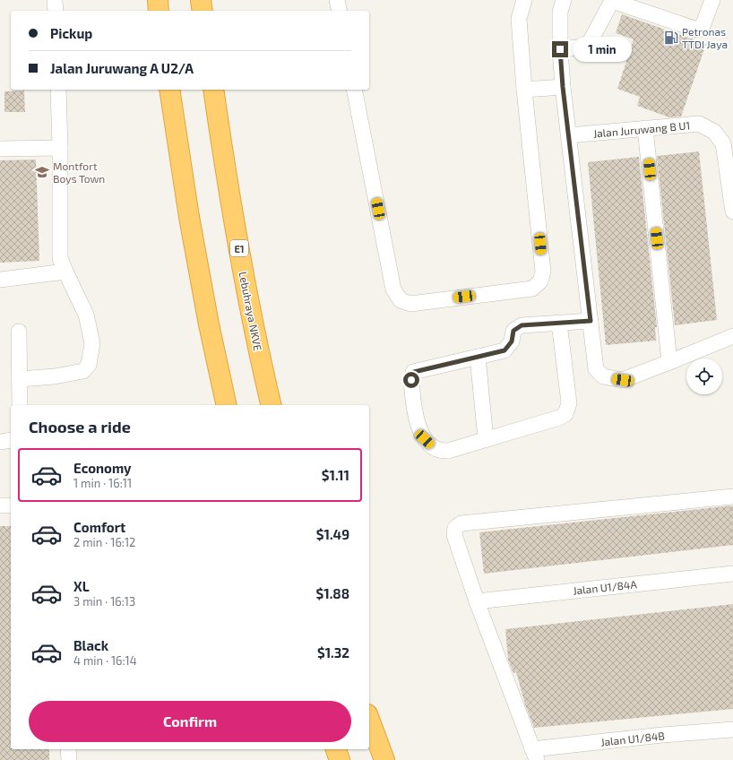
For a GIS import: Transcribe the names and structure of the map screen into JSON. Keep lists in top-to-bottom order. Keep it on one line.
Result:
{"streets":{"highway":["E1","Lebuhraya NKVE"],"street":["Jalan Juruwang B U1","Jalan U1/84A","Jalan U1/84B"]},"places":{"fuel station":["Petronas TTDI Jaya"],"school or university":["Montfort Boys Town"]},"page":{"banner":["Pickup","Jalan Juruwang A U2/A"],"bubble":"1 min","heading":"Choose a ride","list":[{"name":"Economy","note":"1 min · 16:11","value":"$1.11"},{"name":"Comfort","note":"2 min · 16:12","value":"$1.49"},{"name":"XL","note":"3 min · 16:13","value":"$1.88"},{"name":"Black","note":"4 min · 16:14","value":"$1.32"}],"buttons":"Confirm"}}
